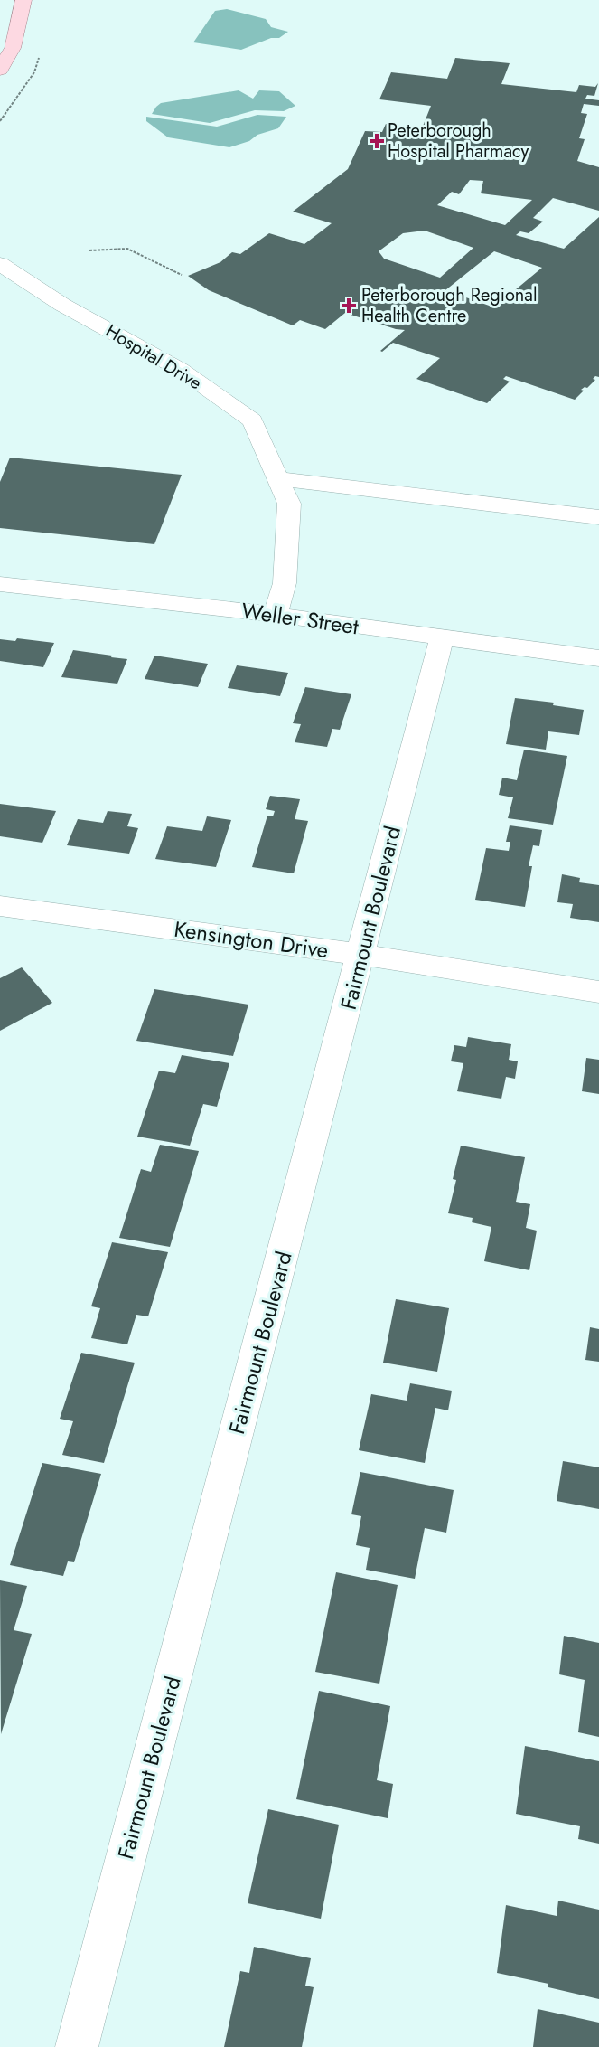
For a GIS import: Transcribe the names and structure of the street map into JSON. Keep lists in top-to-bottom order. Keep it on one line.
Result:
{"streets":{"street":["Hospital Drive","Weller Street","Fairmount Boulevard","Kensington Drive"]},"crossings":[["Hospital Drive","Weller Street"],["Weller Street","Fairmount Boulevard"],["Fairmount Boulevard","Kensington Drive"]],"places":{"health":["Peterborough Hospital Pharmacy","Peterborough Regional Health Centre"]}}
